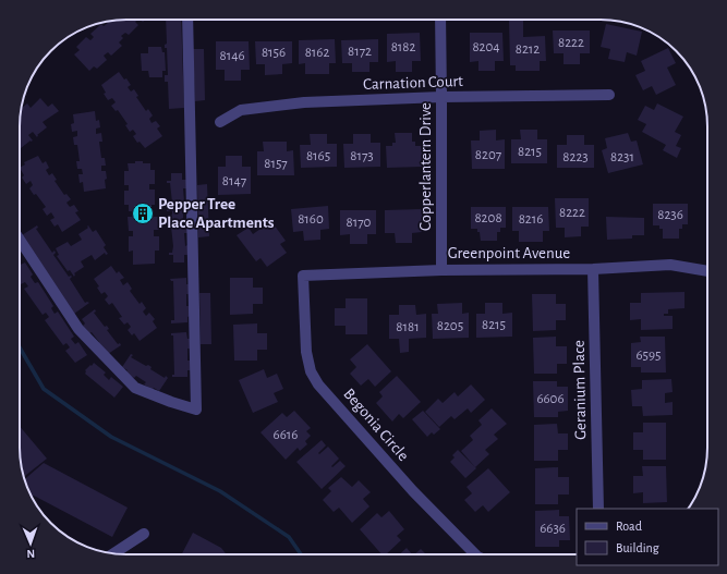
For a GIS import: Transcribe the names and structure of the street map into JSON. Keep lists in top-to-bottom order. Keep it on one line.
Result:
{"streets":{"street":["Carnation Court","Copperlantern Drive","Greenpoint Avenue","Geranium Place","Begonia Circle"]},"crossings":[["Carnation Court","Copperlantern Drive"],["Copperlantern Drive","Greenpoint Avenue"],["Greenpoint Avenue","Geranium Place"],["Greenpoint Avenue","Begonia Circle"]],"places":{"building":["Pepper Tree Place Apartments"]},"house_numbers":["8222","8182","8204","8212","8172","8156","8162","8146","8215","8207","8165","8173","8223","8231","8157","8147","8222","8236","8208","8160","8216","8170","8215","8205","8181","6595","6606","6616","6636"],"legend":["Road","Building"],"north":"bottom"}
